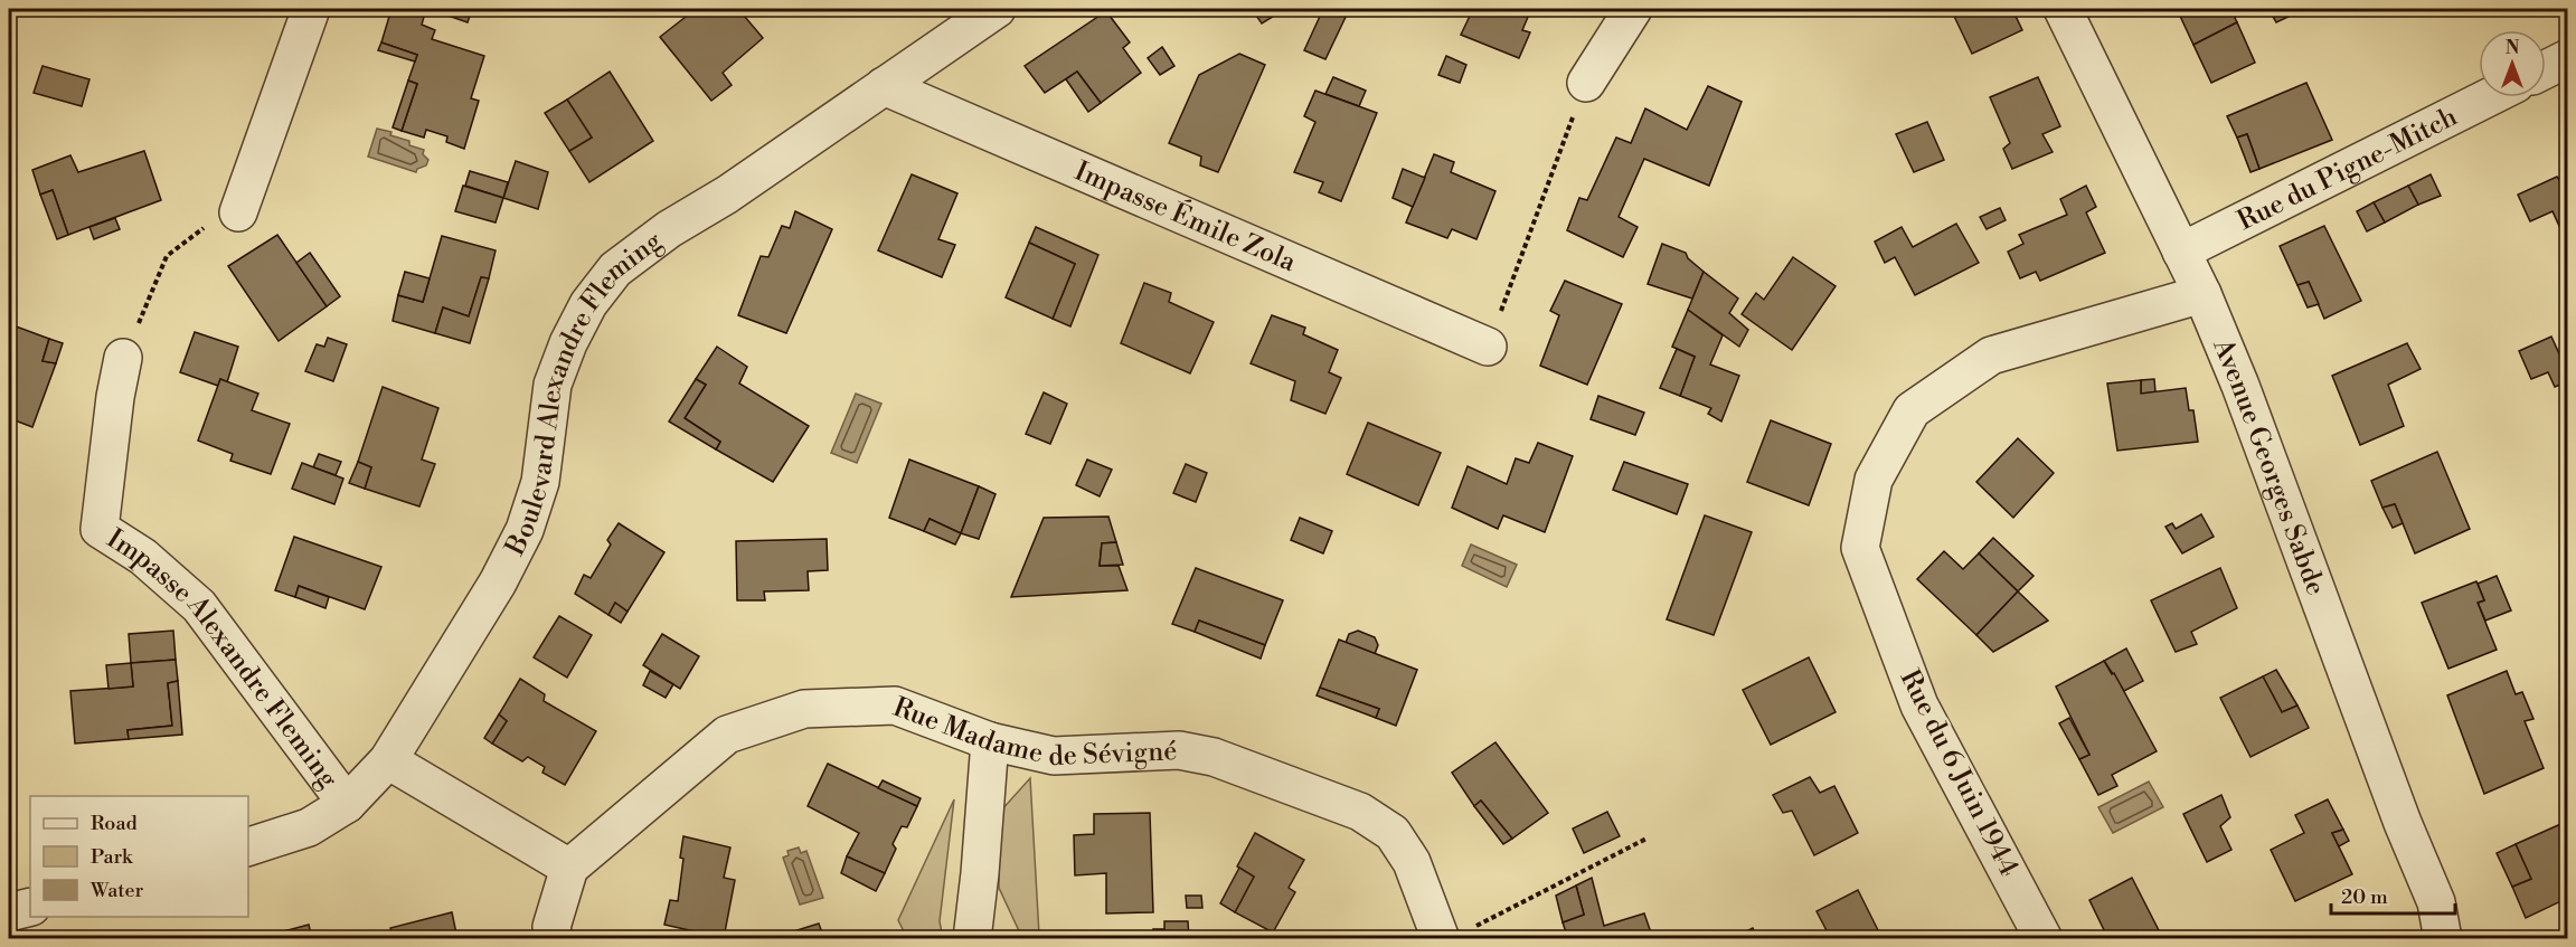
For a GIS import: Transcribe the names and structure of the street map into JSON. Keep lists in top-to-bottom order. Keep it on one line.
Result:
{"streets":{"street":["Rue du Pigne-Mitch","Impasse Émile Zola","Boulevard Alexandre Fleming","Avenue Georges Sabde","Impasse Alexandre Fleming","Rue Madame de Sévigné","Rue du 6 Juin 1944"]},"crossings":[["Rue du Pigne-Mitch","Avenue Georges Sabde"],["Impasse Émile Zola","Boulevard Alexandre Fleming"],["Boulevard Alexandre Fleming","Impasse Alexandre Fleming"],["Avenue Georges Sabde","Rue du 6 Juin 1944"]],"legend":["Road","Park","Water"],"scale_bar":"20 m","north":"top"}
